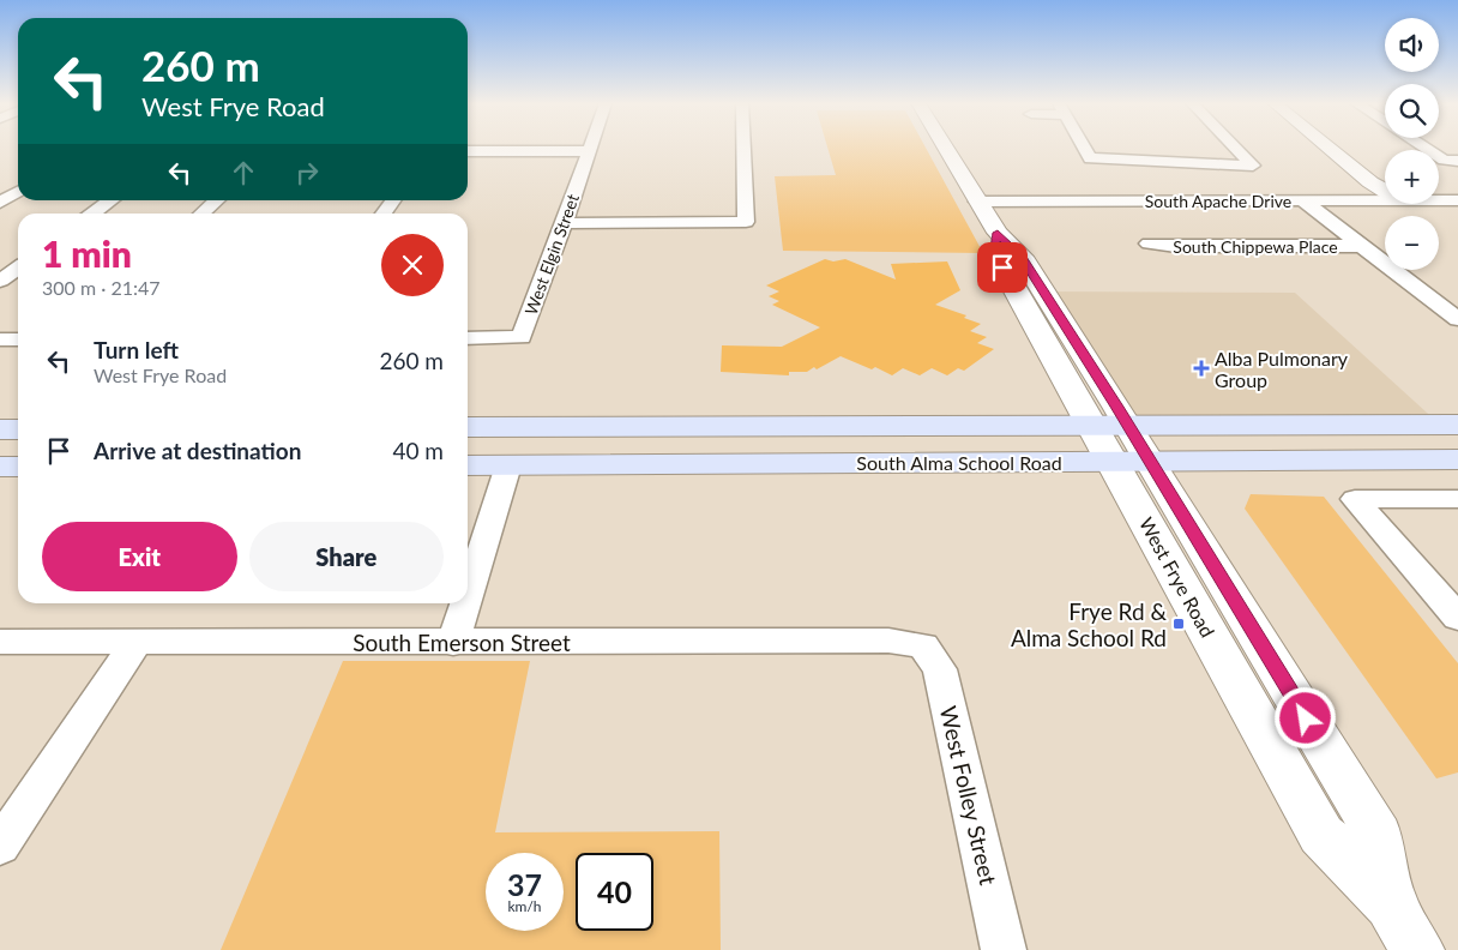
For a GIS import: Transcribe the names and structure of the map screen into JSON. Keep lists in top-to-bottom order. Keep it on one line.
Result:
{"streets":{"main road":["South Alma School Road"],"street":["South Apache Drive","South Chippewa Place","West Elgin Street","West Frye Road","South Emerson Street","West Folley Street"]},"crossings":[["South Apache Drive","West Frye Road"],["South Alma School Road","West Frye Road"],["South Emerson Street","West Folley Street"]],"places":{"health":["Alba Pulmonary Group"],"transit":["Frye Rd & Alma School Rd"]},"page":{"map_buttons":["+","−"],"turn":["260 m","West Frye Road"],"heading":["1 min","300 m · 21:47"],"list":[{"name":"Turn left","note":"West Frye Road","value":"260 m"},{"name":"Arrive at destination","value":"40 m"}],"buttons":["Exit","Share"],"speed":"37 km/h","limit":"40"}}
